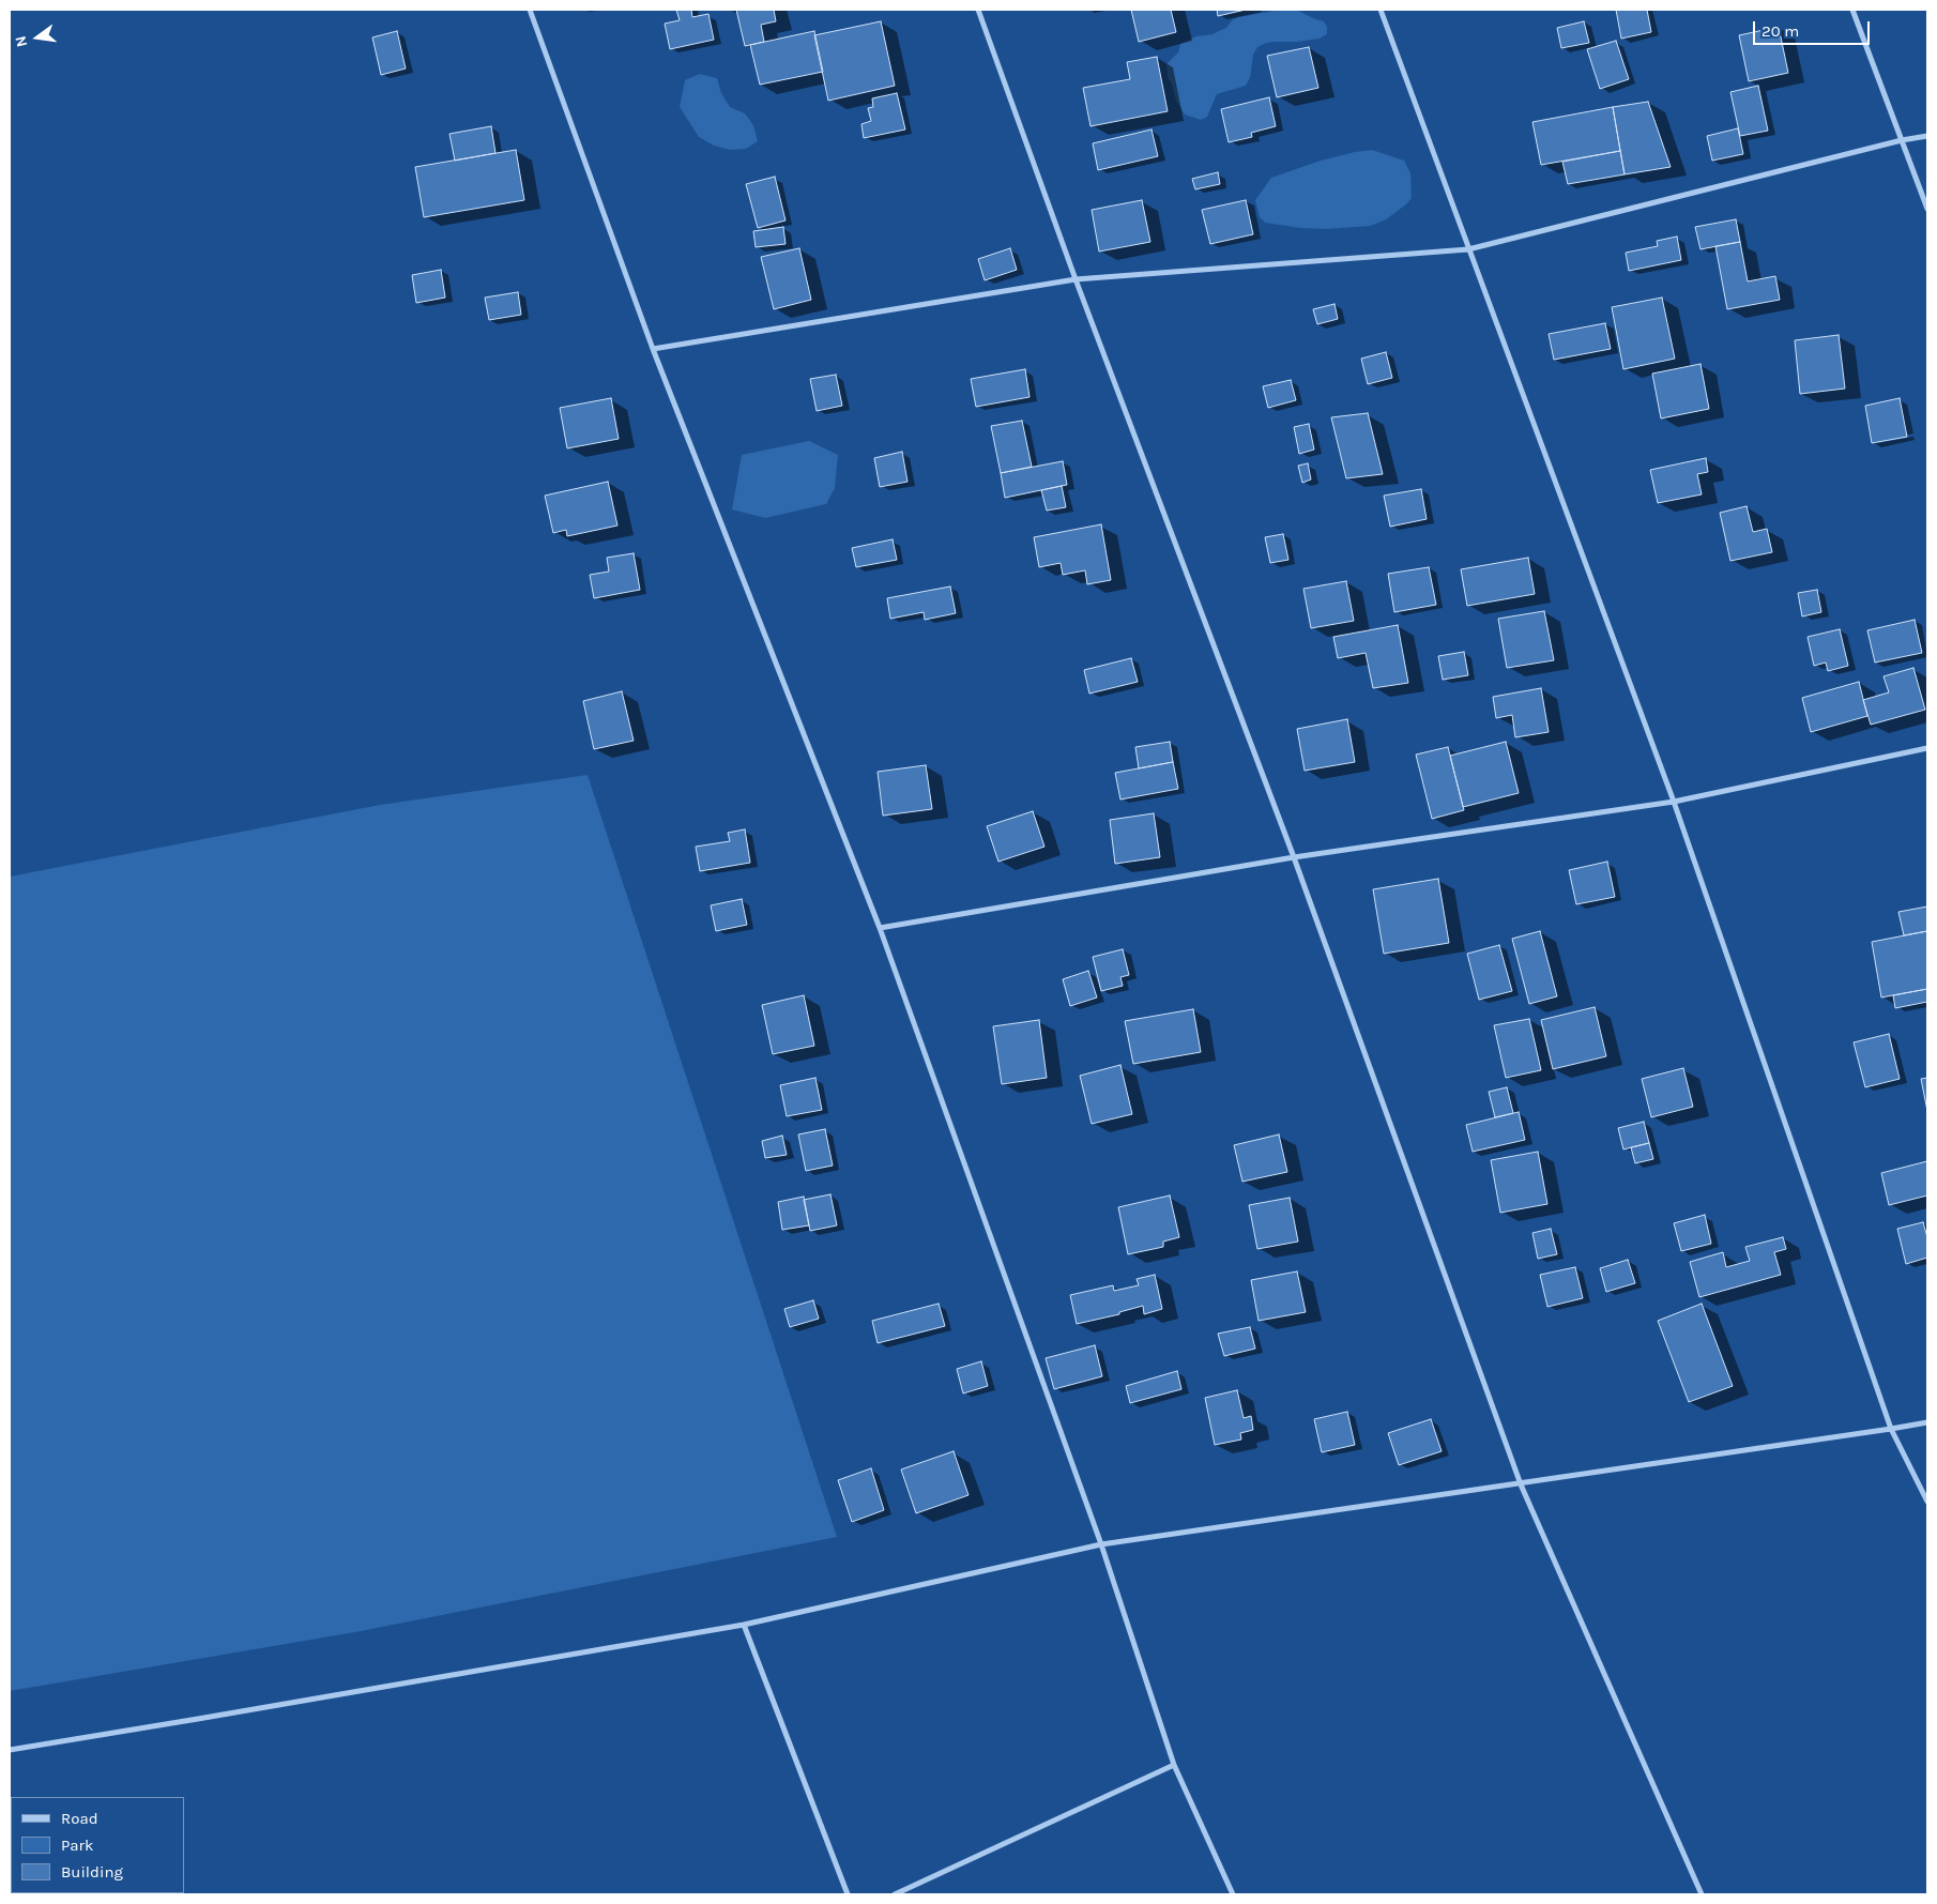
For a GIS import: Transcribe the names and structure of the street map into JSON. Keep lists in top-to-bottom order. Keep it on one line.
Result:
{"legend":["Road","Park","Building"],"scale_bar":"20 m","north":"left"}
